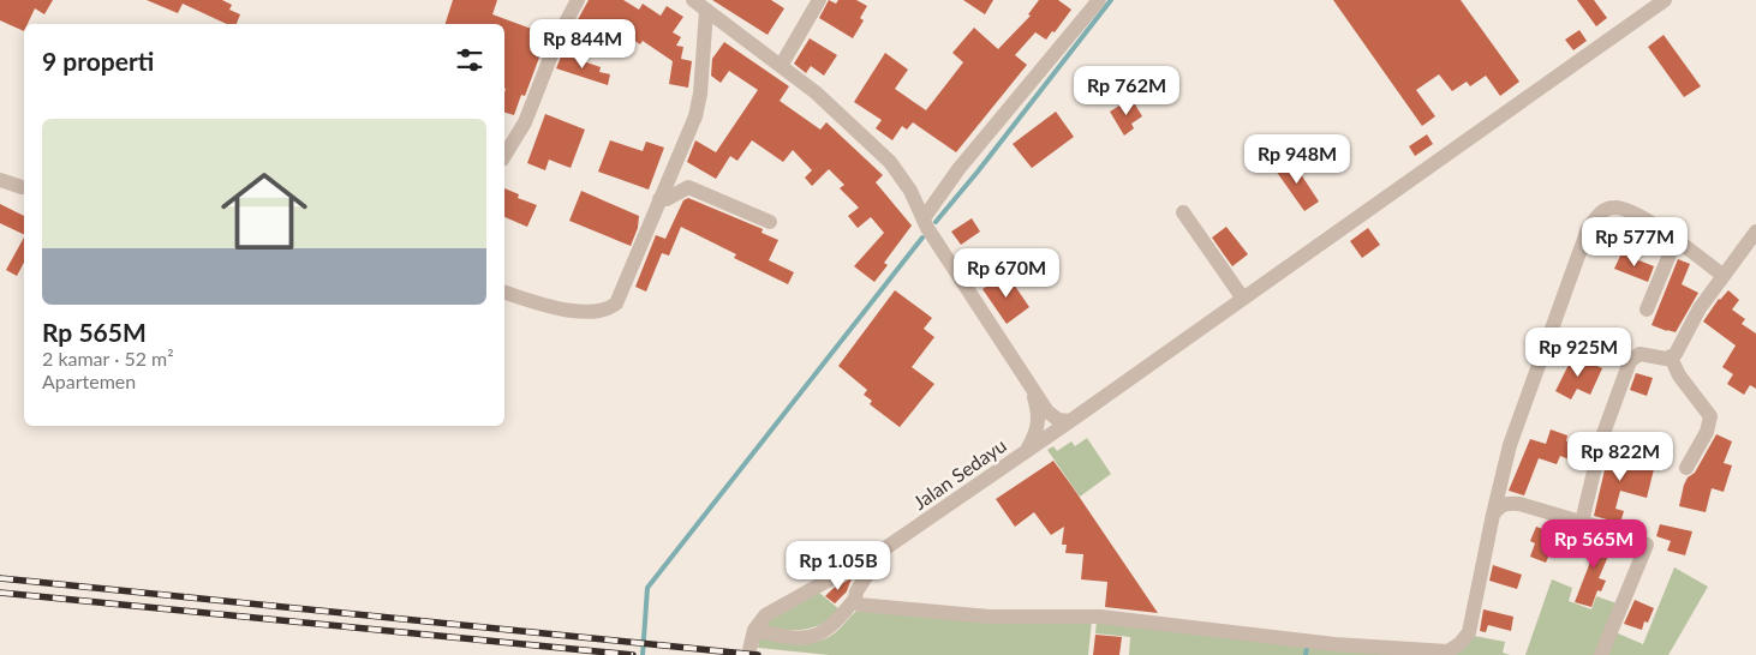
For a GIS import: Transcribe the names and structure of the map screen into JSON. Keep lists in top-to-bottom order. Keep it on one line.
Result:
{"streets":{"street":["Jalan Sedayu"]},"page":{"price":["Rp 844M","Rp 762M","Rp 948M","Rp 577M","Rp 670M","Rp 925M","Rp 822M","Rp 565M","Rp 1.05B"],"heading":"9 properti","list":[{"name":"Rp 565M","note":"2 kamar · 52 m² · Apartemen"}]}}
